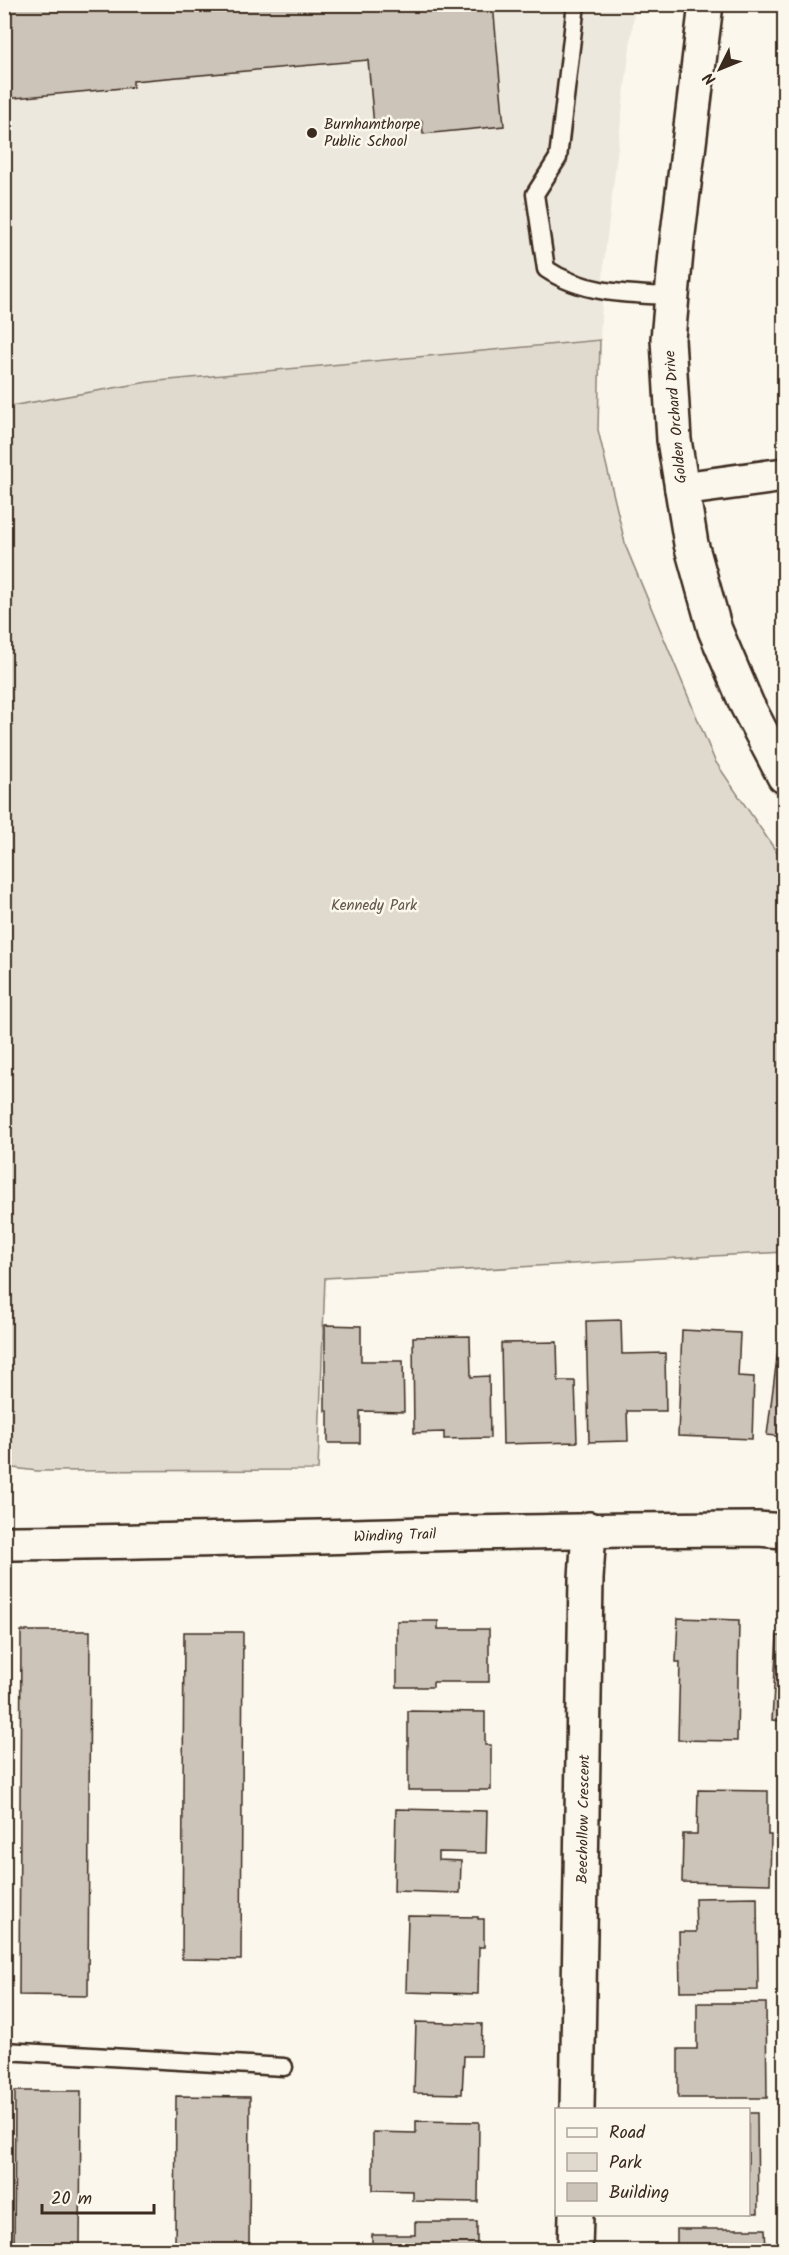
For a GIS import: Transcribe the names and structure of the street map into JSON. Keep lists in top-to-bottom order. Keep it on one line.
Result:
{"streets":{"street":["Golden Orchard Drive","Winding Trail","Beechollow Crescent"]},"crossings":[["Winding Trail","Beechollow Crescent"]],"parks":["Kennedy Park"],"places":["Burnhamthorpe Public School"],"legend":["Road","Park","Building"],"scale_bar":"20 m","north":"bottom left"}
